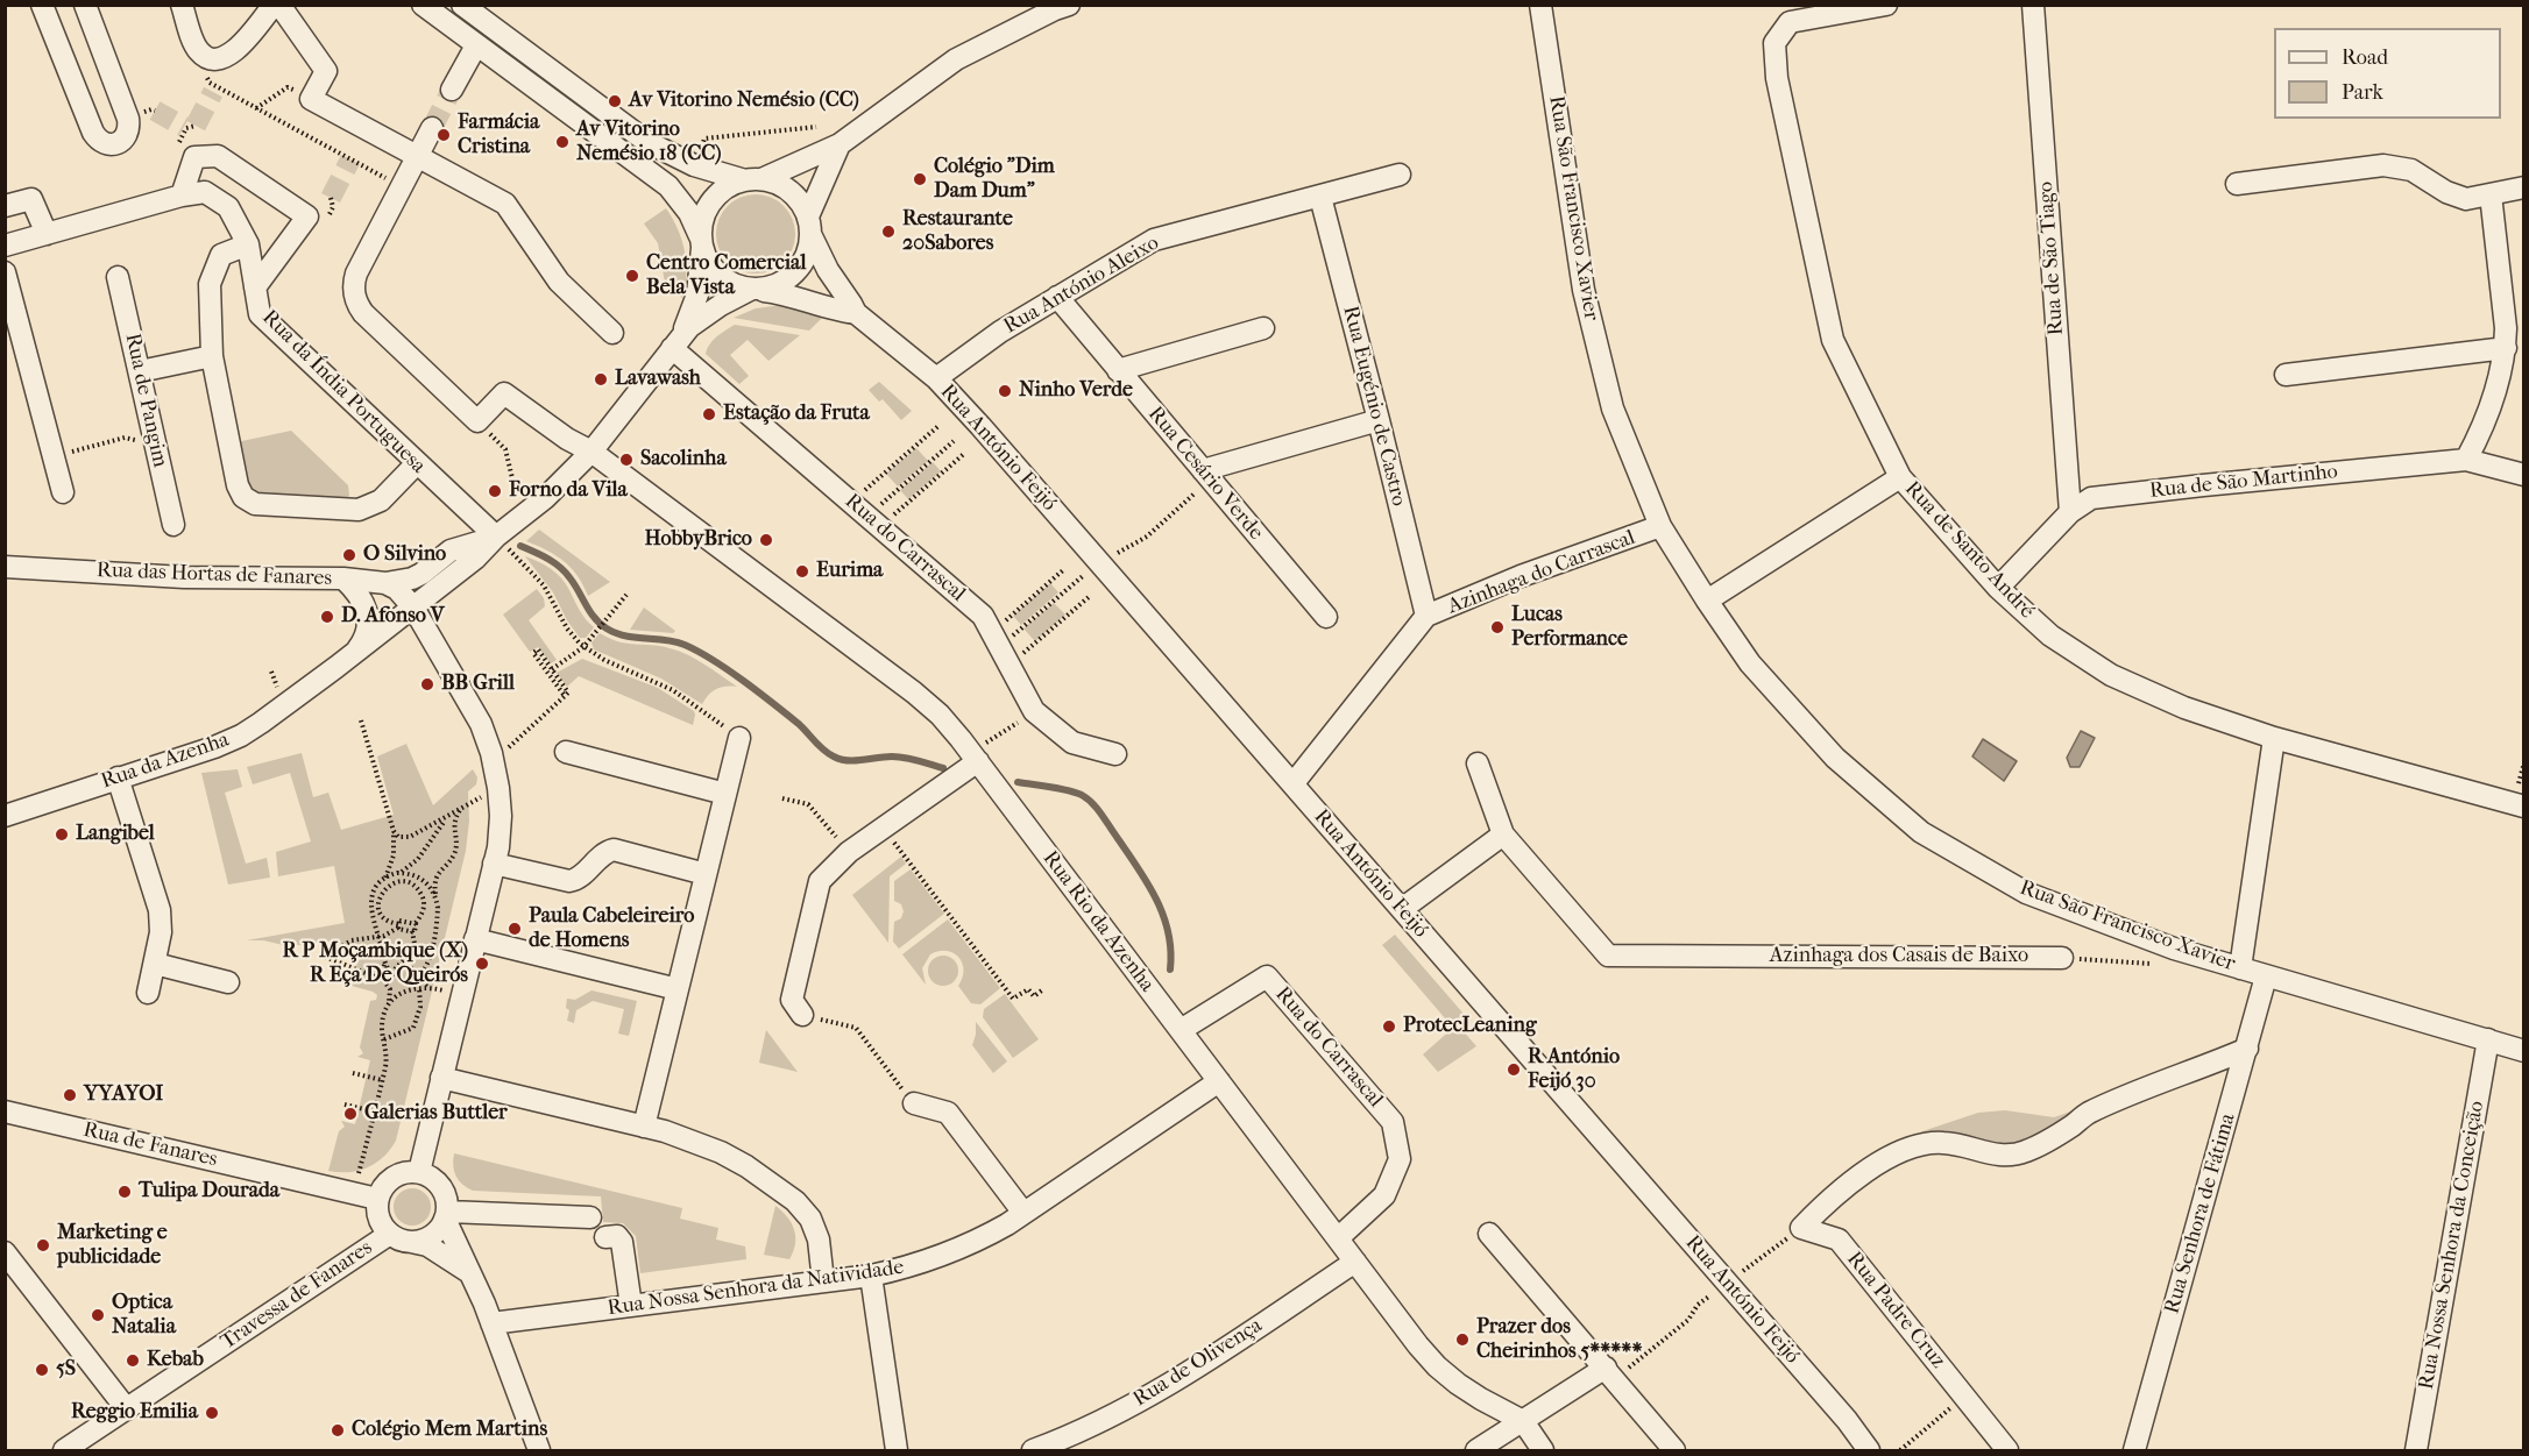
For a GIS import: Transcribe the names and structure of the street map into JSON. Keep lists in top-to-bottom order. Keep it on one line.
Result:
{"streets":{"street":["Rua São Francisco Xavier","Rua de São Tiago","Rua António Aleixo","Rua da Índia Portuguesa","Rua de Pangim","Rua Eugénio de Castro","Rua António Feijó","Rua Cesário Verde","Rua de São Martinho","Rua do Carrascal","Rua de Santo André","Azinhaga do Carrascal","Rua das Hortas de Fanares","Rua da Azenha","Rua Rio da Azenha","Azinhaga dos Casais de Baixo","Rua de Fanares","Rua Senhora de Fátima","Rua Nossa Senhora da Conceição","Rua Nossa Senhora da Natividade","Travessa de Fanares","Rua Padre Cruz","Rua de Olivença"]},"crossings":[["Rua São Francisco Xavier","Azinhaga do Carrascal"],["Rua São Francisco Xavier","Rua Senhora de Fátima"],["Rua São Francisco Xavier","Rua Nossa Senhora da Conceição"],["Rua de São Tiago","Rua de São Martinho"],["Rua António Aleixo","Rua Eugénio de Castro"],["Rua António Aleixo","Rua António Feijó"],["Rua António Aleixo","Rua Cesário Verde"],["Rua da Índia Portuguesa","Rua das Hortas de Fanares"],["Rua da Índia Portuguesa","Rua da Azenha"],["Rua Eugénio de Castro","Azinhaga do Carrascal"],["Rua António Feijó","Azinhaga do Carrascal"],["Rua de São Martinho","Rua de Santo André"],["Rua do Carrascal","Rua Rio da Azenha"],["Rua das Hortas de Fanares","Rua da Azenha"],["Rua Rio da Azenha","Rua Nossa Senhora da Natividade"],["Rua Rio da Azenha","Rua de Olivença"],["Rua de Fanares","Travessa de Fanares"]],"places":["Av Vitorino Nemésio (CC)","Farmácia Cristina","Av Vitorino Nemésio 18 (CC)","Colégio \"Dim Dam Dum\"","Restaurante 20Sabores","Centro Comercial Bela Vista","Lavawash","Ninho Verde","Estação da Fruta","Sacolinha","Forno da Vila","HobbyBrico","O Silvino","Eurima","D. Afonso V","Lucas Performance","BB Grill","Langibel","Paula Cabeleireiro de Homens","R P Moçambique (X) R Eça De Queirós","ProtecLeaning","R António Feijó 30","YYAYOI","Galerias Buttler","Tulipa Dourada","Marketing e publicidade","Optica Natalia","Prazer dos Cheirinhos 5*****","Kebab","5S","Reggio Emilia","Colégio Mem Martins"],"legend":["Road","Park"]}
